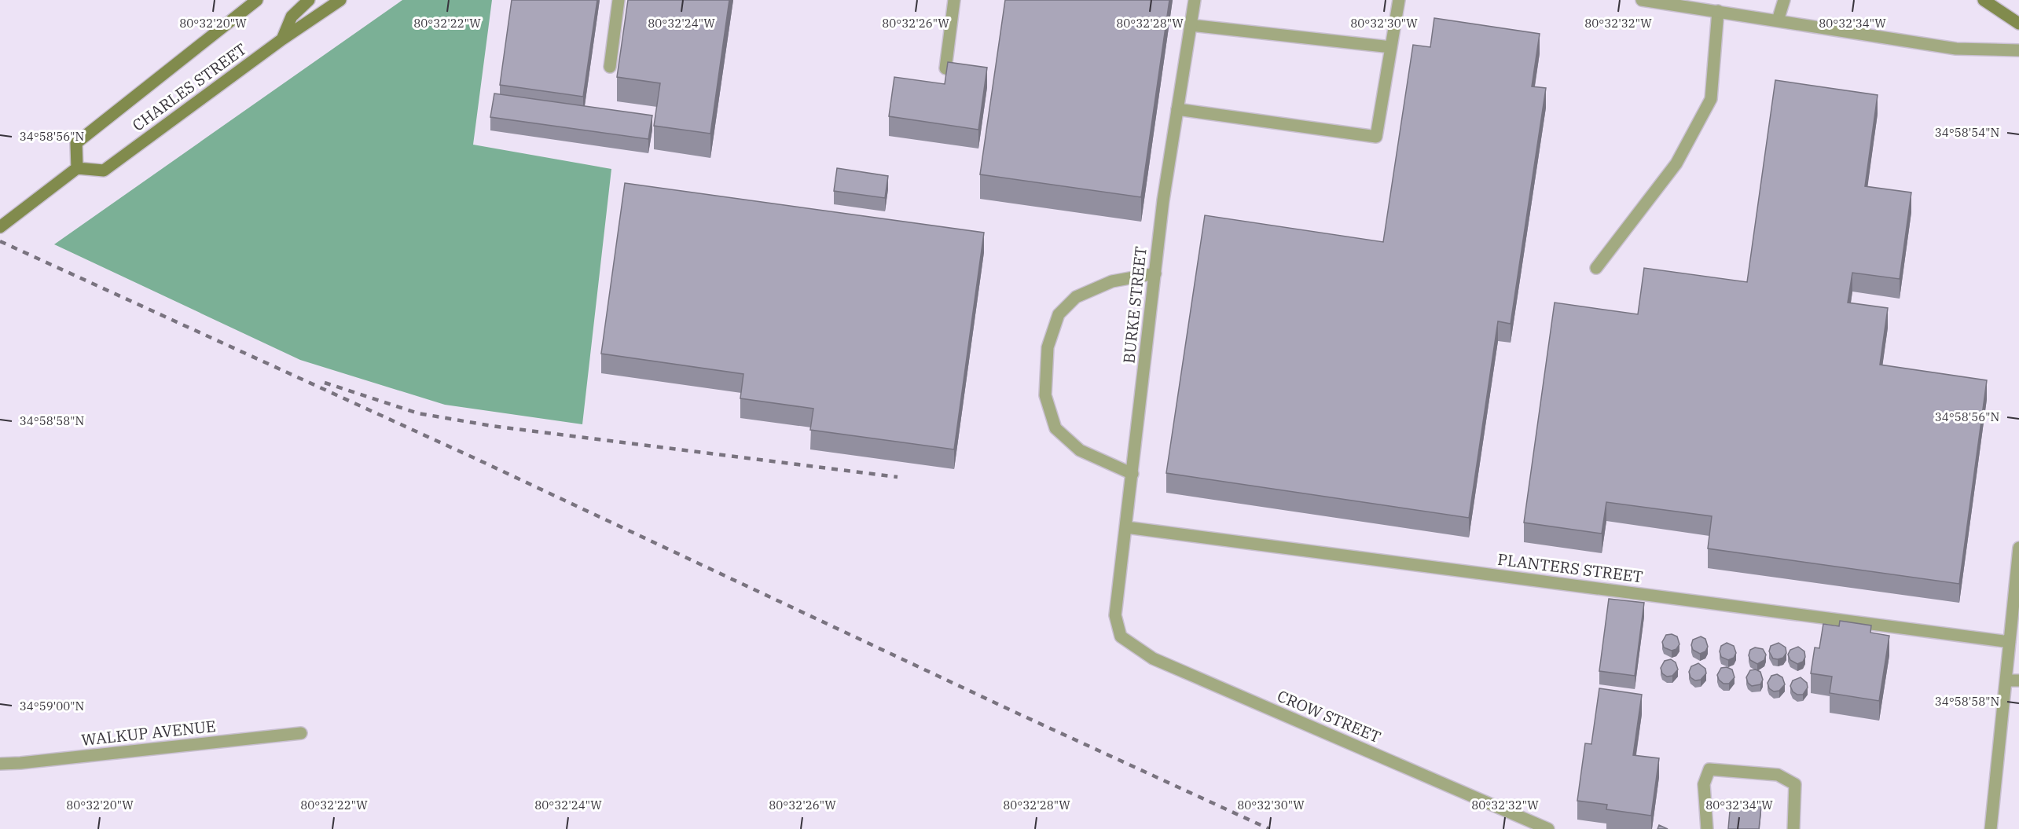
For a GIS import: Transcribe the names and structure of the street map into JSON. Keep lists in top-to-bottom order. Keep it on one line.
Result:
{"streets":{"main road":["CHARLES STREET"],"street":["BURKE STREET","PLANTERS STREET","CROW STREET","WALKUP AVENUE"]},"crossings":[["BURKE STREET","PLANTERS STREET"],["BURKE STREET","CROW STREET"]],"coordinates":["80°32'20\"W","80°32'22\"W","80°32'24\"W","80°32'26\"W","80°32'28\"W","80°32'30\"W","80°32'32\"W","80°32'34\"W","34°58'54\"N","34°58'56\"N","34°58'58\"N","34°59'00\"N"]}
